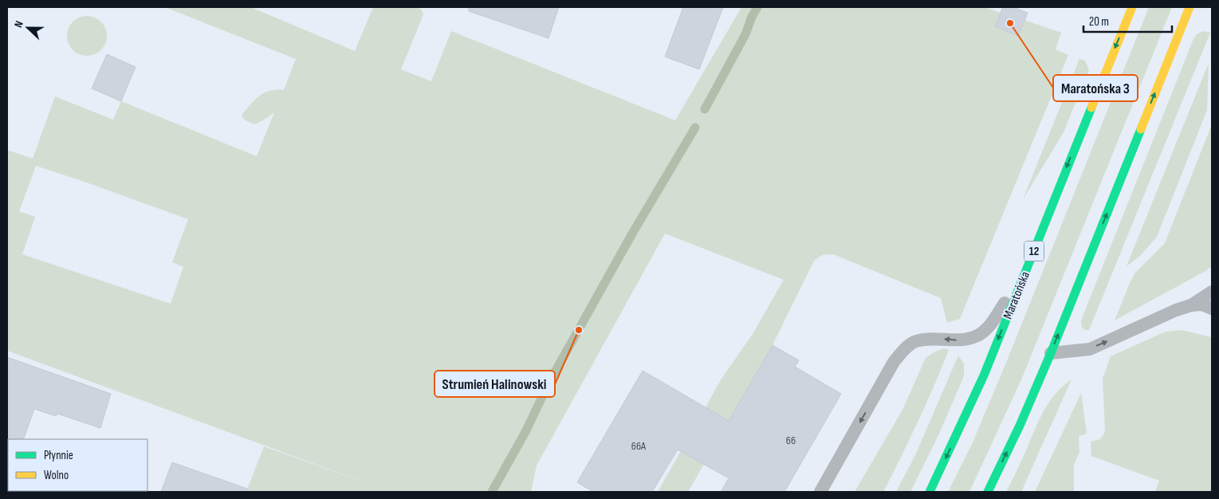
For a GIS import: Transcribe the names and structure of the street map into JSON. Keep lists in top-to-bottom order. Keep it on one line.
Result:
{"streets":{"main road":["12","Maratońska"]},"places":["Maratońska 3","Strumień Halinowski"],"house_numbers":["66","66A"],"legend":["Płynnie","Wolno"],"scale_bar":"20 m","north":"left"}
